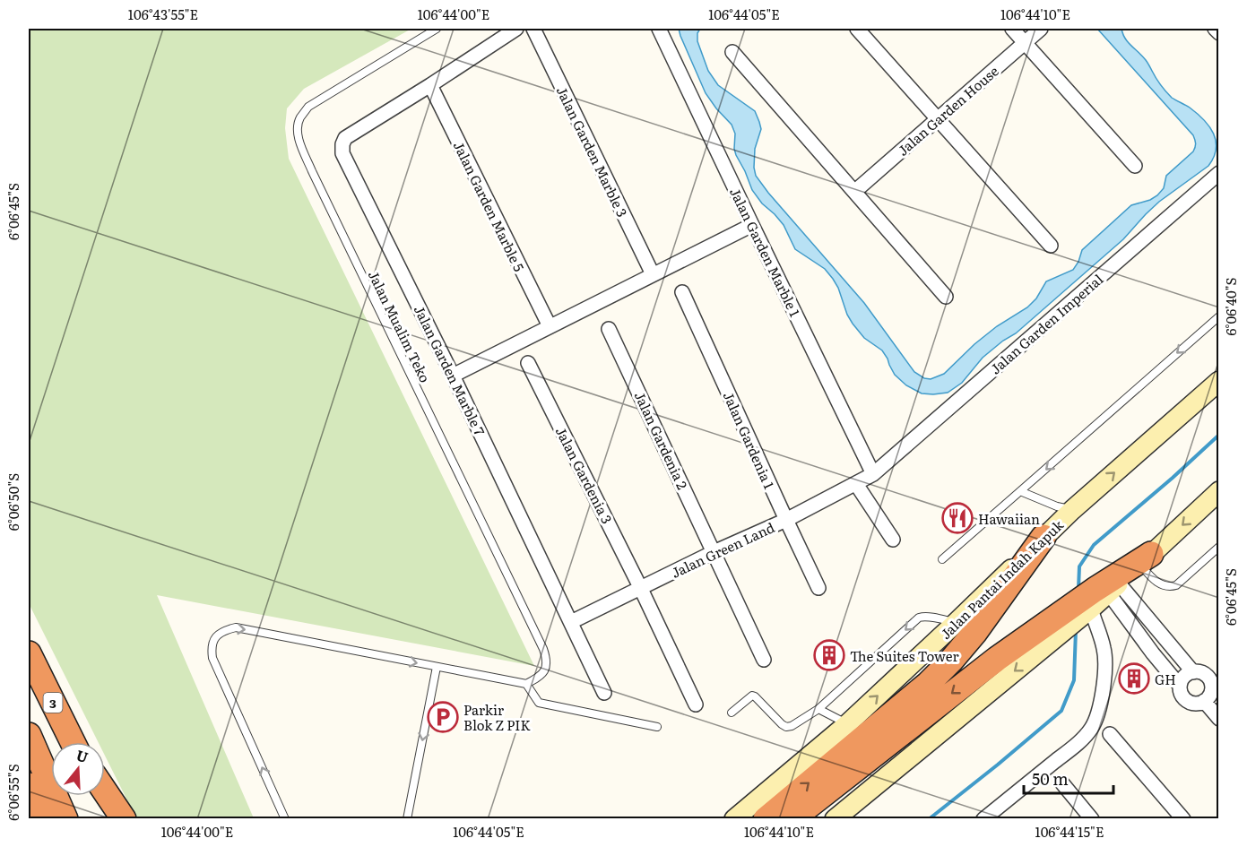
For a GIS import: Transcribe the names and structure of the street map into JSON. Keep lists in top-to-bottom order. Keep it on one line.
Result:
{"streets":{"highway":["3"],"main road":["Jalan Pantai Indah Kapuk"],"street":["Jalan Garden House","Jalan Garden Marble 3","Jalan Garden Marble 5","Jalan Garden Marble 1","Jalan Garden Imperial","Jalan Garden Marble 7","Jalan Gardenia 2","Jalan Gardenia 1","Jalan Gardenia 3","Jalan Green Land"],"lane":["Jalan Mualim Teko"]},"crossings":[["Jalan Garden Marble 5","Jalan Garden Marble 7"],["Jalan Garden Marble 1","Jalan Garden Imperial"],["Jalan Garden Marble 1","Jalan Green Land"],["Jalan Garden Imperial","Jalan Green Land"],["Jalan Garden Marble 7","Jalan Green Land"],["Jalan Gardenia 2","Jalan Green Land"],["Jalan Gardenia 1","Jalan Green Land"],["Jalan Gardenia 3","Jalan Green Land"]],"places":{"restaurant":["Hawaiian"],"building":["The Suites Tower","GH"],"parking":["Parkir Blok Z PIK"]},"scale_bar":"50 m","north":"top","coordinates":["106°43'55\"E","106°44'00\"E","106°44'05\"E","106°44'10\"E","6°06'45\"S","6°06'40\"S","6°06'50\"S","6°06'55\"S","106°44'15\"E"]}
